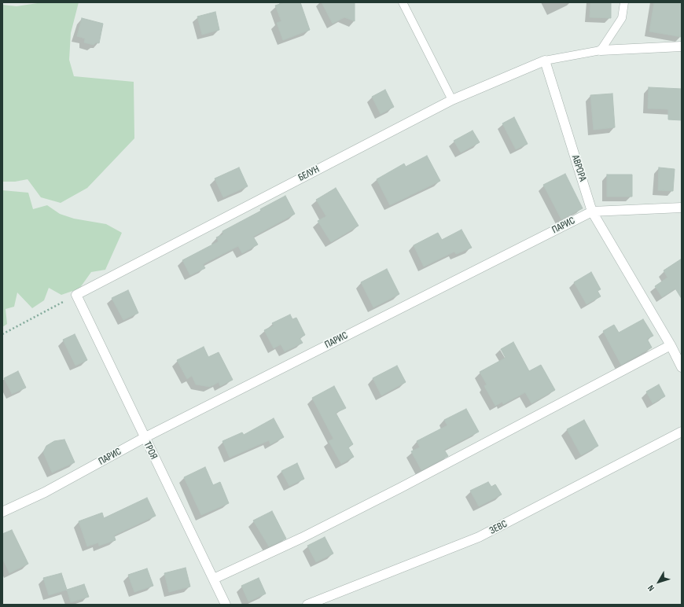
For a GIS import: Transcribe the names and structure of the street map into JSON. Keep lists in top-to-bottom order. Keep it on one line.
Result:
{"streets":{"street":["АВРОРА","БЕЛУН","ПАРИС","ТРОЯ","ЗЕВС"]},"crossings":[["АВРОРА","БЕЛУН"],["АВРОРА","ПАРИС"],["БЕЛУН","ТРОЯ"],["ПАРИС","ТРОЯ"]],"north":"bottom left"}
